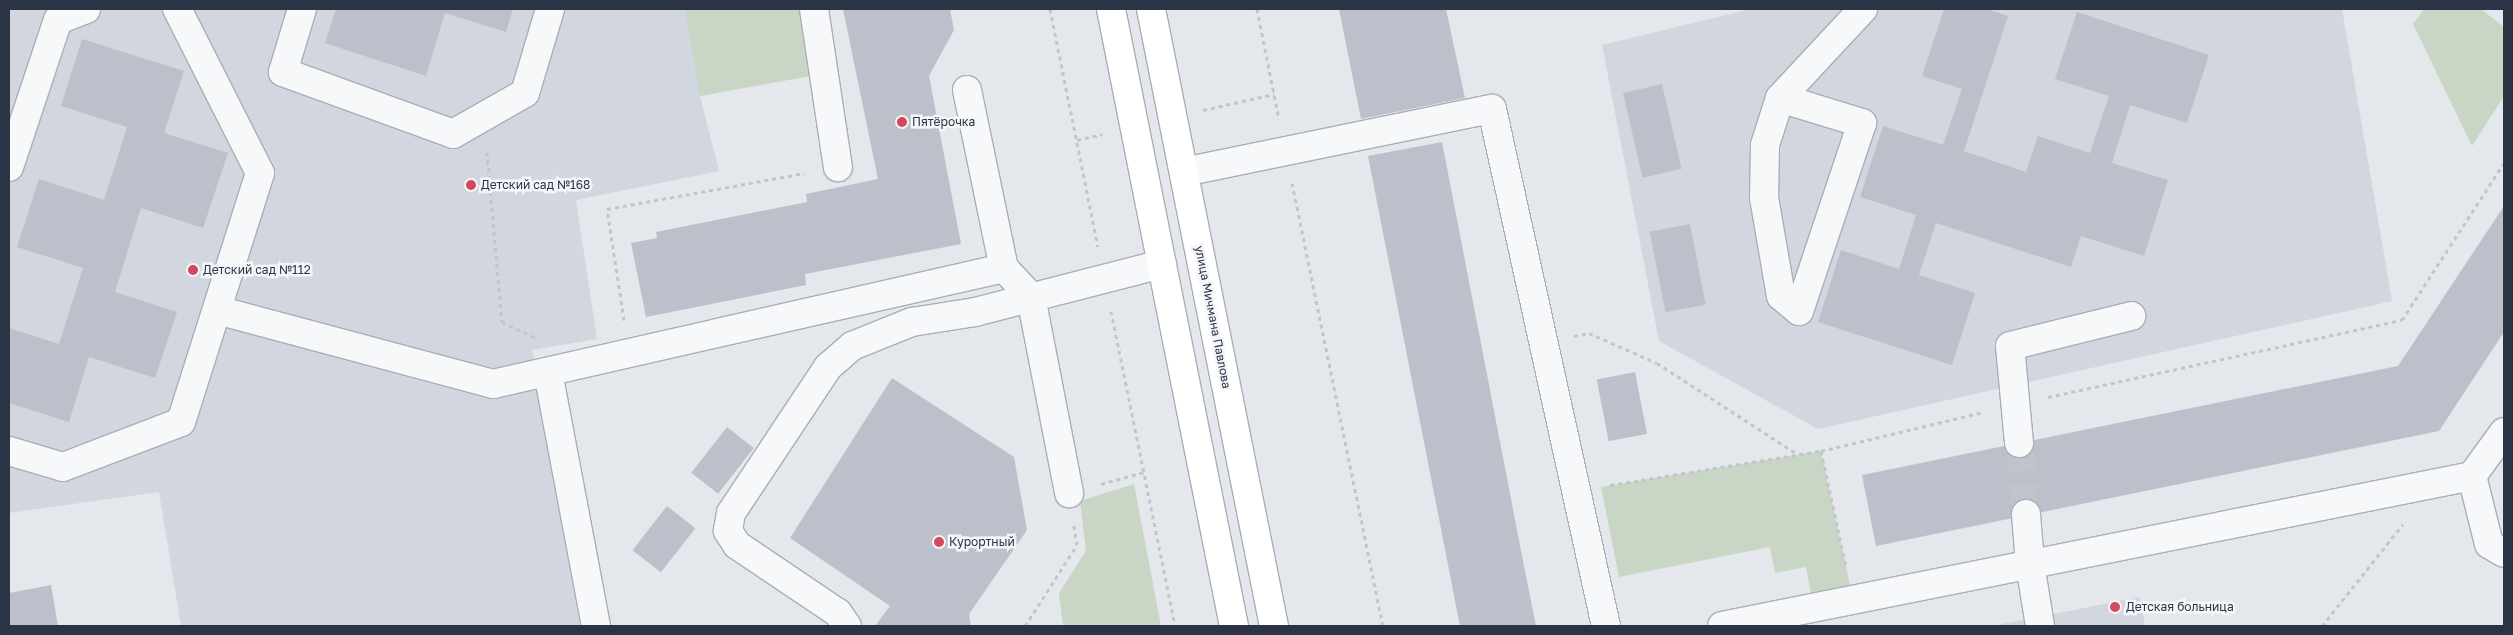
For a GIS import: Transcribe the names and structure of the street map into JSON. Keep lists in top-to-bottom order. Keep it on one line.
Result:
{"streets":{"main road":["улица Мичмана Павлова"]},"places":["Пятёрочка","Детский сад №168","Детский сад №112","Курортный","Детская больница"]}
